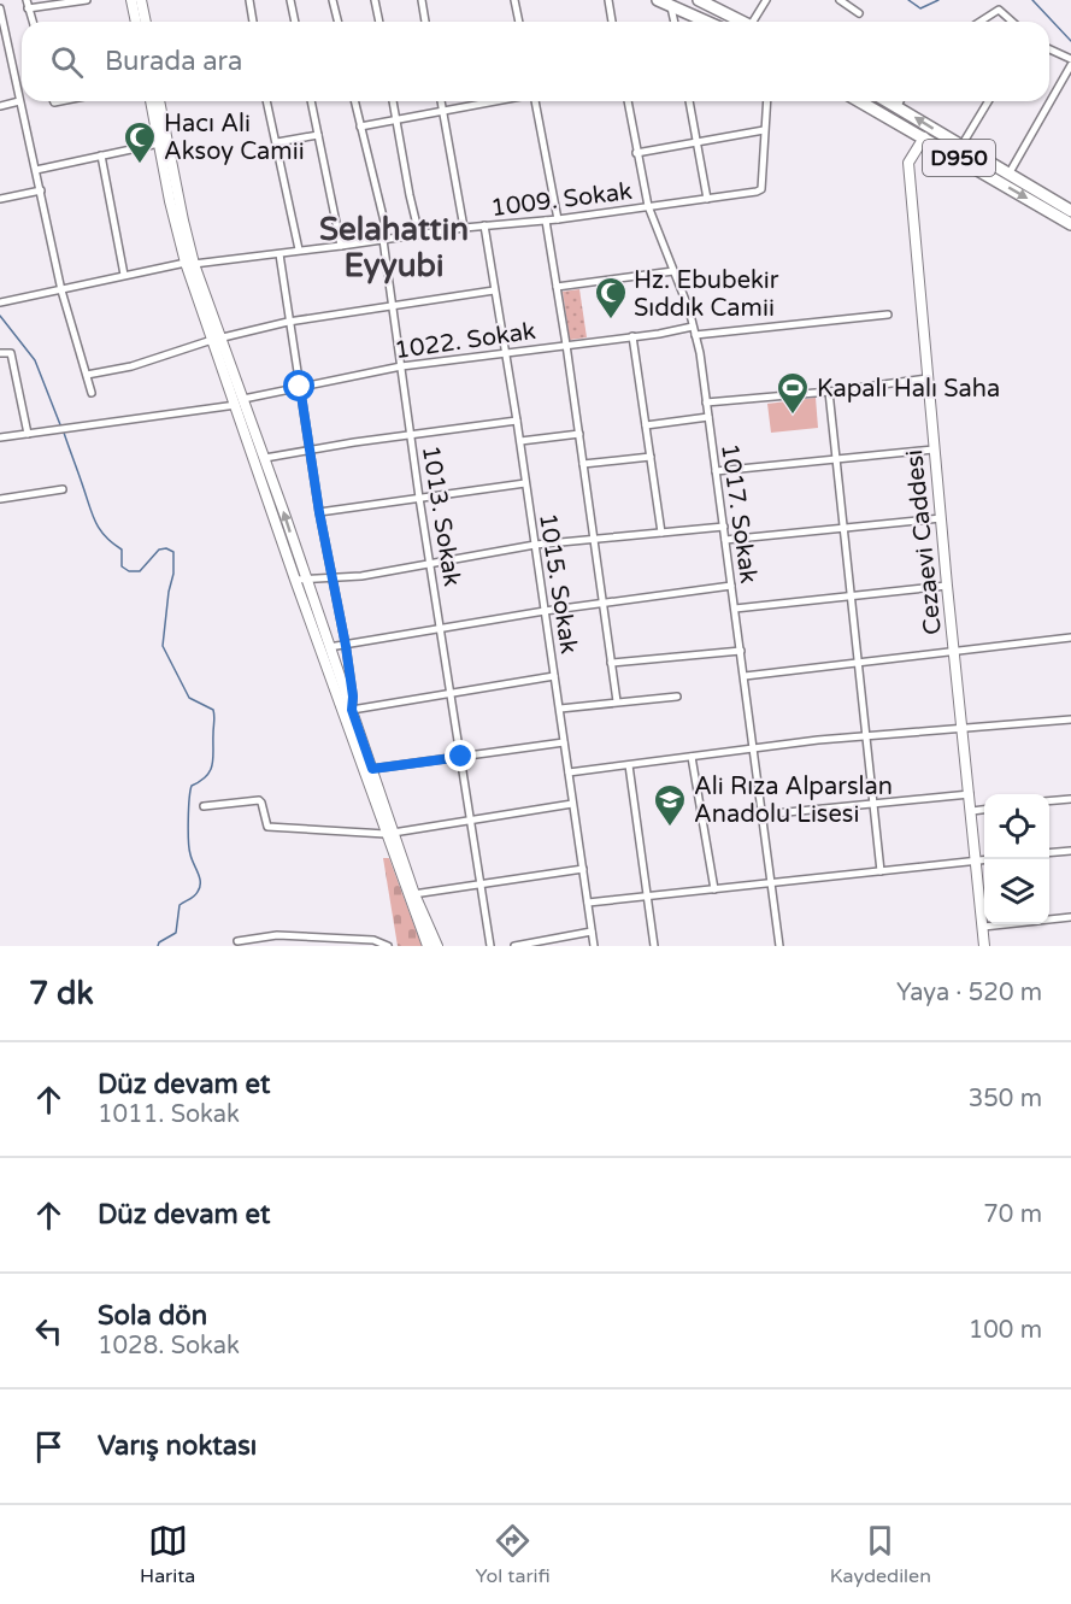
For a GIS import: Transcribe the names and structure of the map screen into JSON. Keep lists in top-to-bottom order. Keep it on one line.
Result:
{"streets":{"highway":["D950"],"street":["1009. Sokak","1022. Sokak","1017. Sokak","1013. Sokak","Cezaevi Caddesi","1015. Sokak"]},"crossings":[["D950","Cezaevi Caddesi"],["1009. Sokak","1017. Sokak"],["1009. Sokak","1013. Sokak"],["1009. Sokak","1015. Sokak"],["1022. Sokak","1017. Sokak"],["1022. Sokak","1013. Sokak"],["1022. Sokak","1015. Sokak"]],"districts":["Selahattin Eyyubi"],"places":{"mosque":["Hacı Ali Aksoy Camii","Hz. Ebubekir Sıddık Camii"],"sports":["Kapalı Halı Saha"],"school or university":["Ali Rıza Alparslan Anadolu Lisesi"]},"page":{"search":"Burada ara","heading":["7 dk","Yaya · 520 m"],"list":[["Düz devam et","1011. Sokak","350 m"],["Düz devam et","70 m"],["Sola dön","1028. Sokak","100 m"],"Varış noktası"],"nav":["Harita","Yol tarifi","Kaydedilen"]}}
